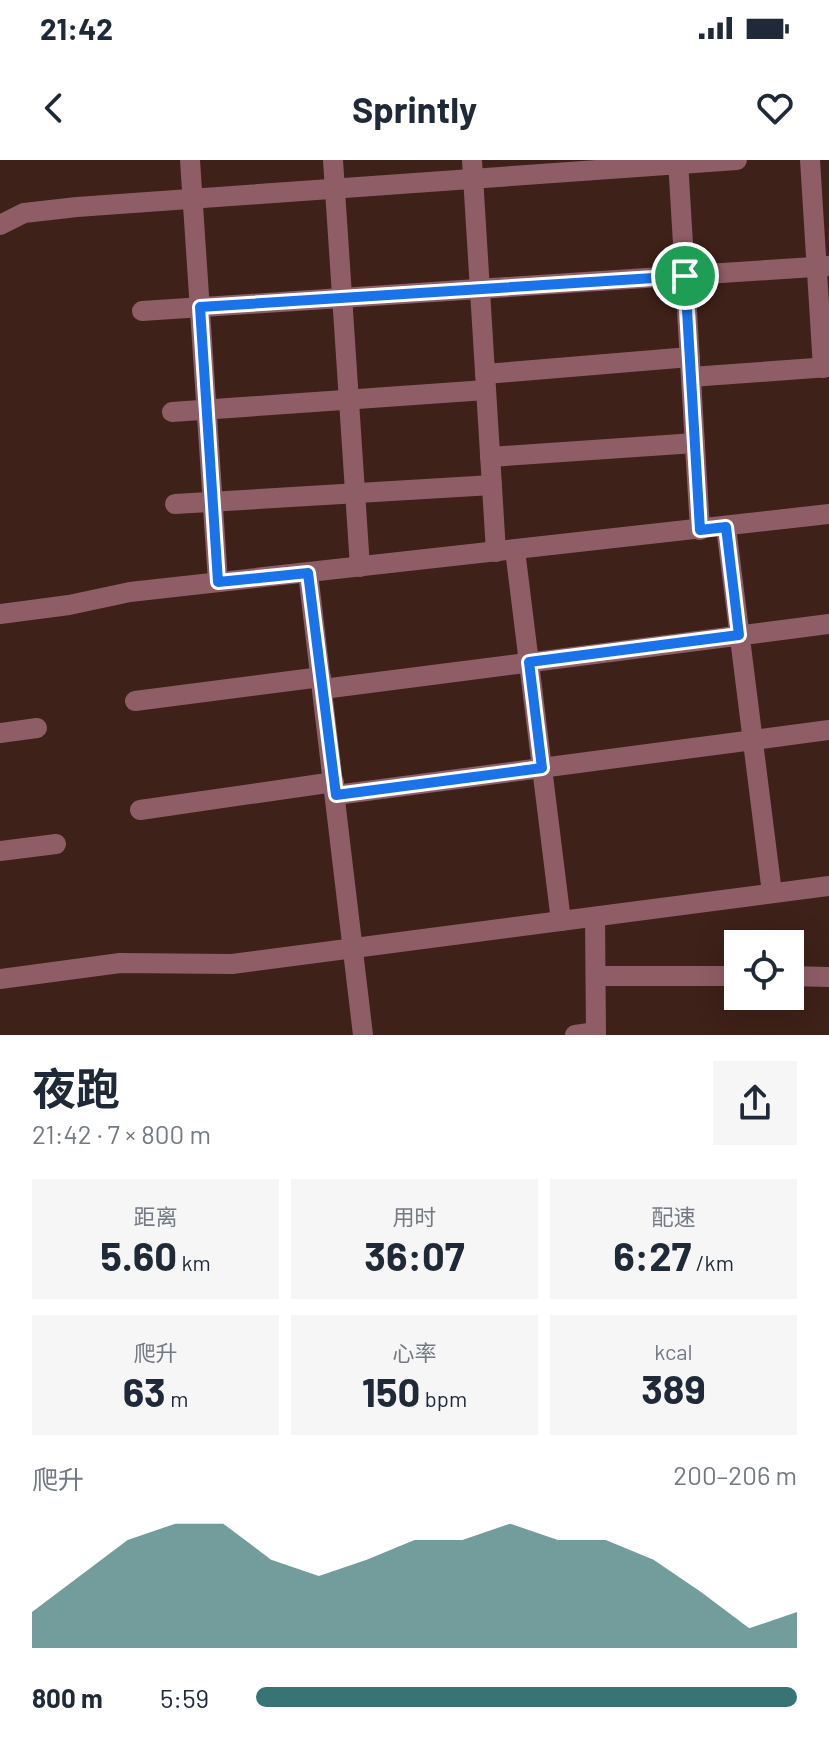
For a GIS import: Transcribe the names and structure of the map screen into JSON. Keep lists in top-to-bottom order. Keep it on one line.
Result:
{"page":{"status":"21:42","header":"Sprintly","heading":["夜跑","21:42 · 7 × 800 m"],"stats":[["距离","5.60 km"],["用时","36:07"],["配速","6:27 /km"],["爬升","63 m"],["心率","150 bpm"],["kcal","389"]],"chart":["爬升","200–206 m"],"list":[{"name":"800 m","note":"5:59"}]}}
